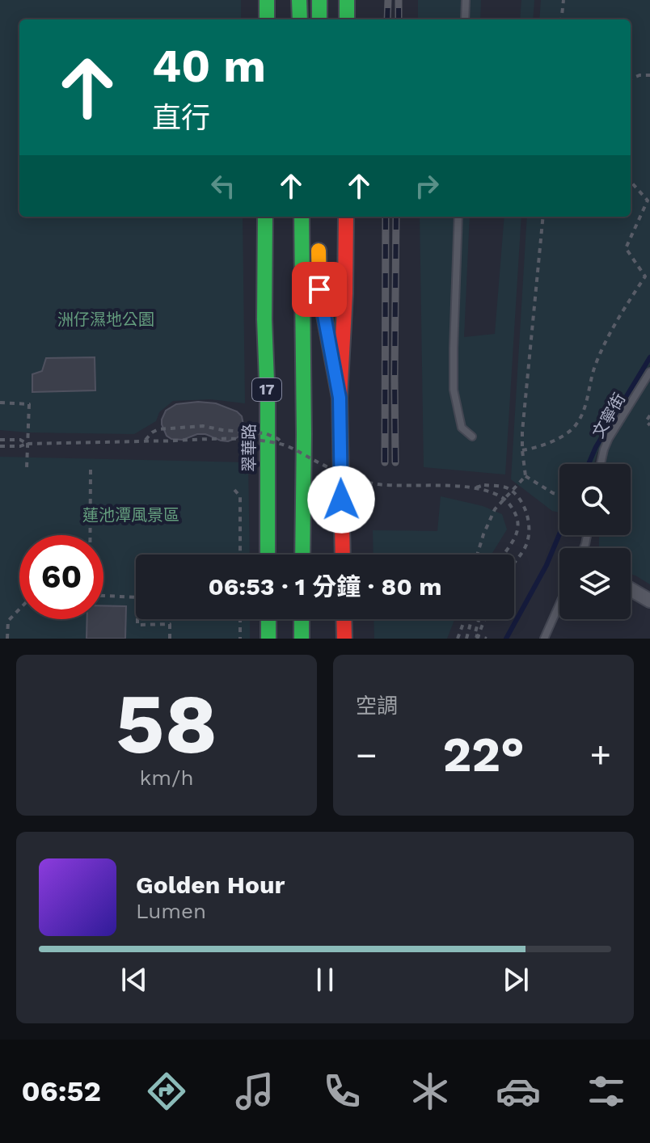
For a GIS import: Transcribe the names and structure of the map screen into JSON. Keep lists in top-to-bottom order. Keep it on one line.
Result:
{"streets":{"main road":["17","翠華路"],"lane":["文寧街"]},"parks":["洲仔濕地公園","蓮池潭風景區"],"page":{"turn":["40 m","直行"],"limit":"60","trip":"06:53 · 1 分鐘 · 80 m","tile":[["58","km/h"],"空調"],"heat":["−","22°","+"],"song":["Golden Hour","Lumen"],"tabs":"06:52"}}
